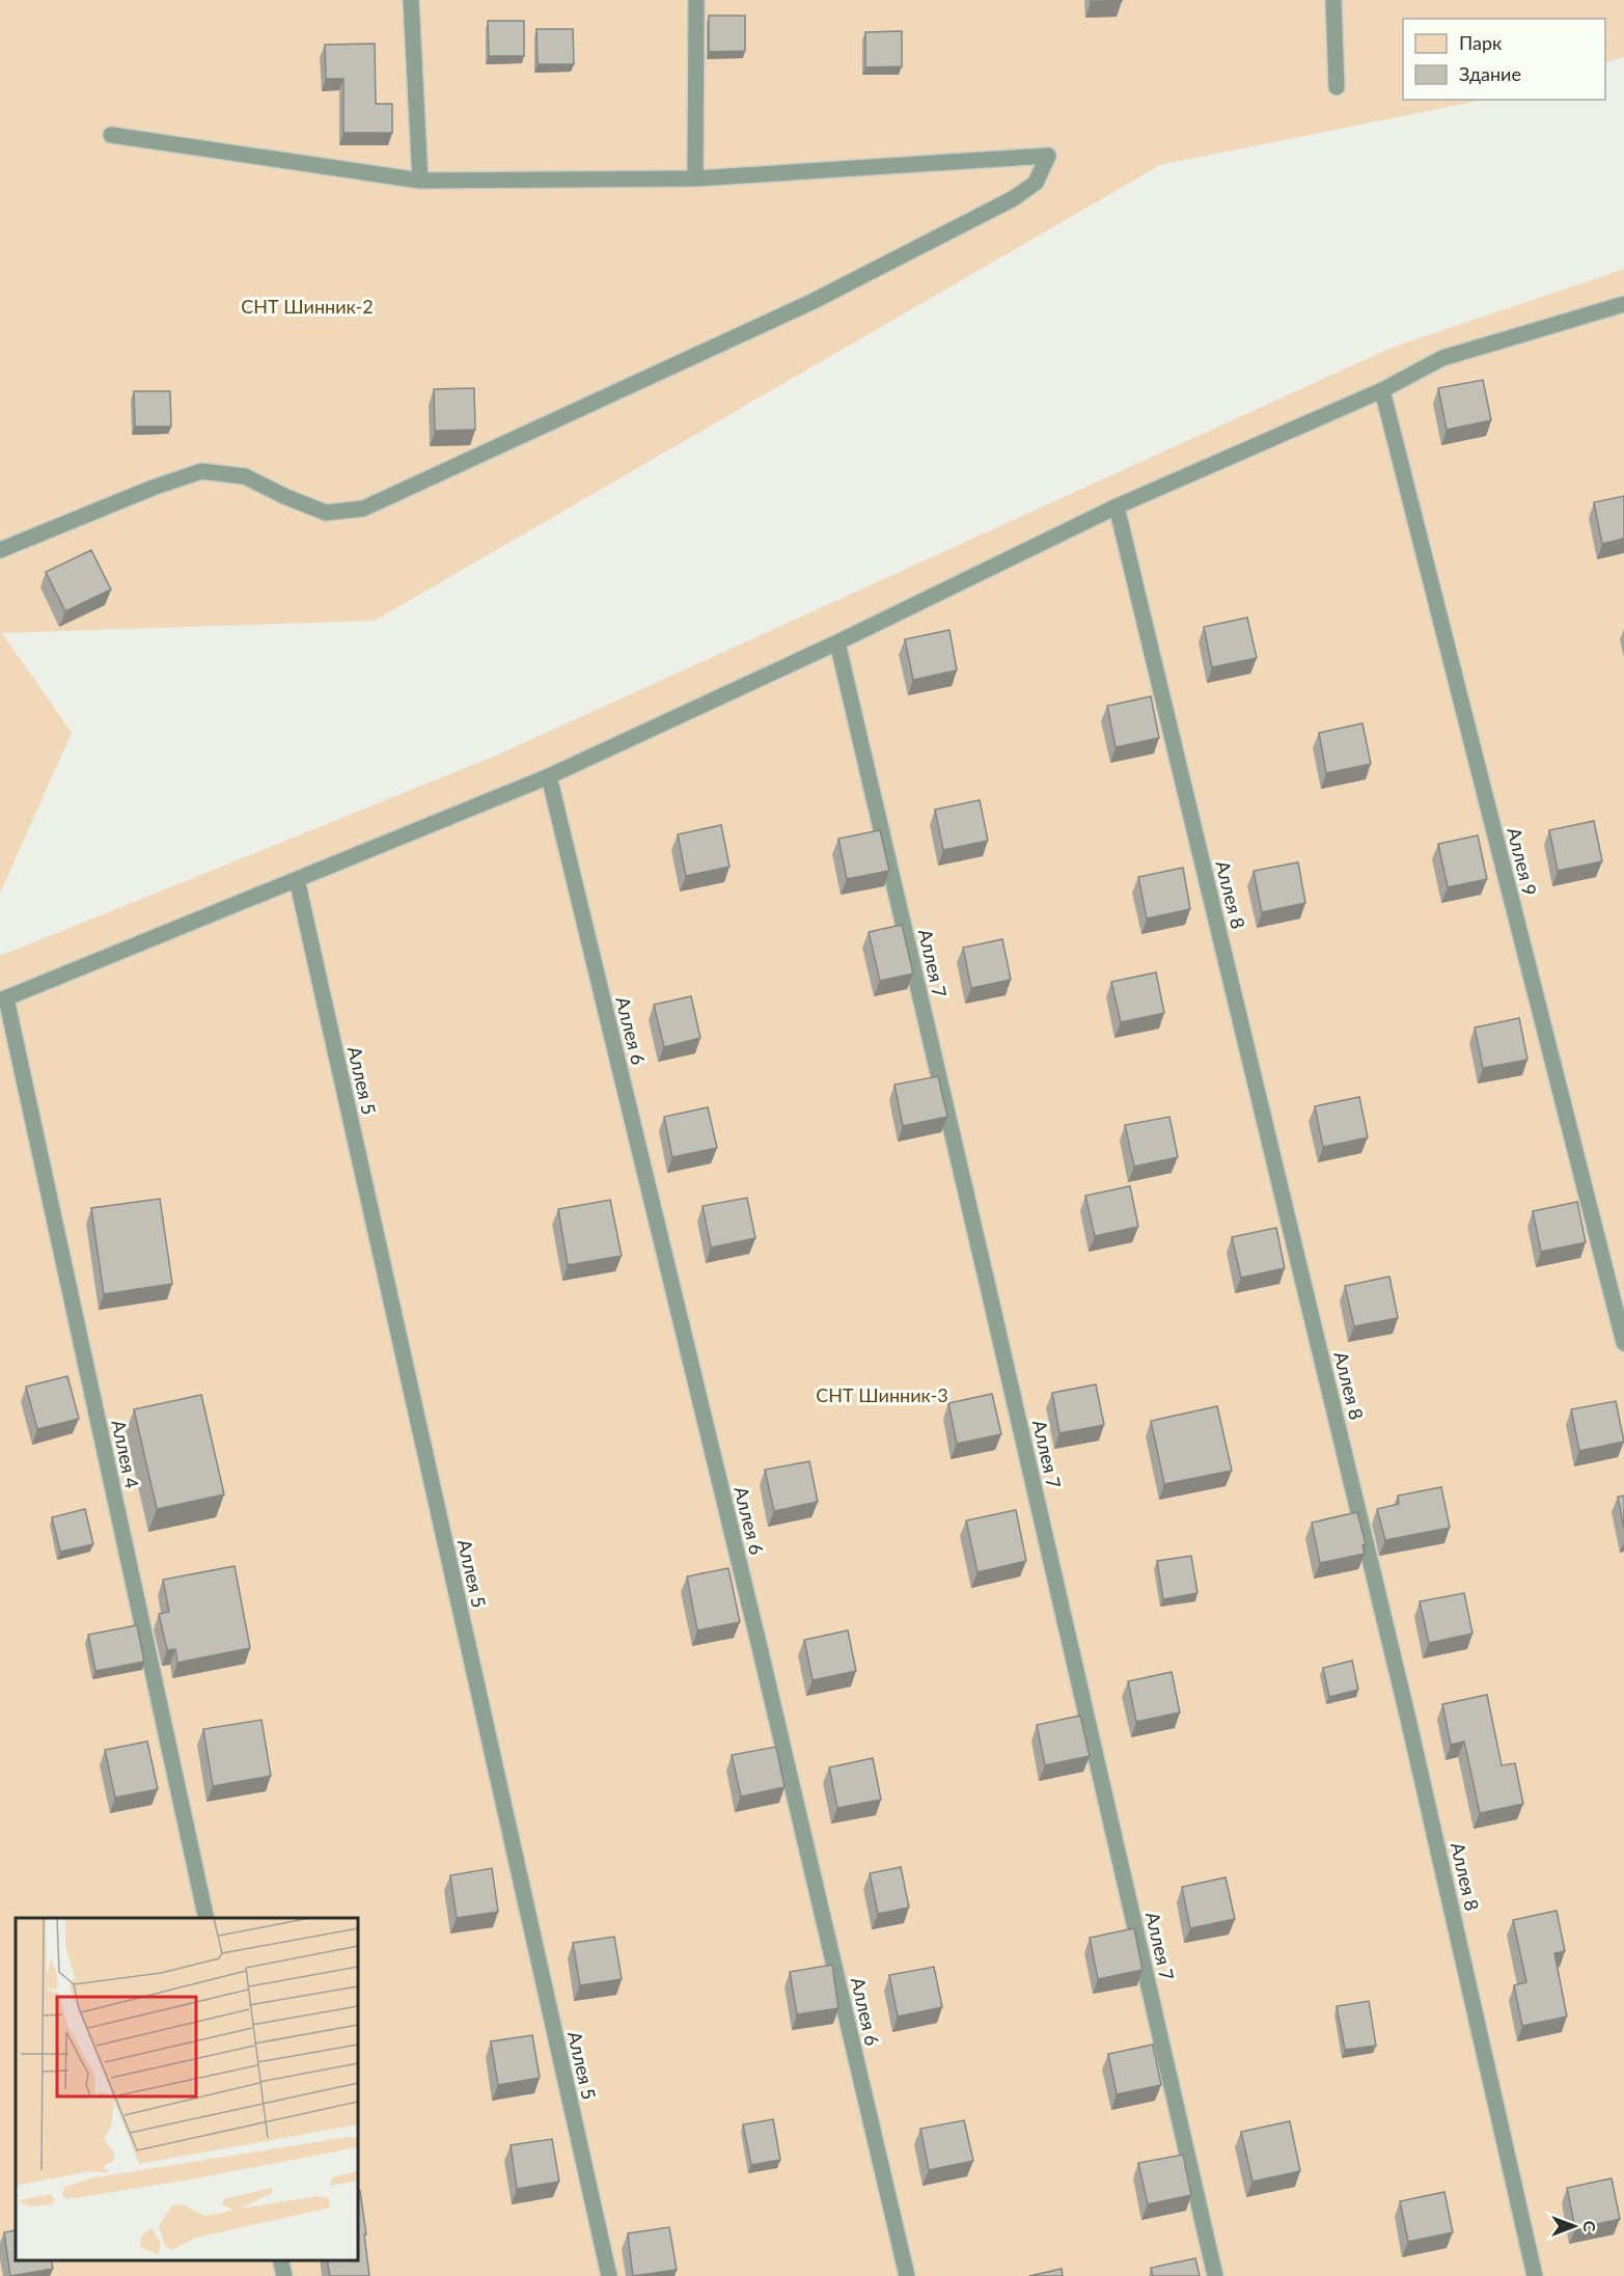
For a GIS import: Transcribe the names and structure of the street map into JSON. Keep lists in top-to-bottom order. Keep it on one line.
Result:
{"streets":{"lane":["Аллея 9","Аллея 8","Аллея 7","Аллея 6","Аллея 5","Аллея 4"]},"parks":["СНТ Шинник-2","СНТ Шинник-3"],"legend":["Парк","Здание"],"north":"right"}
